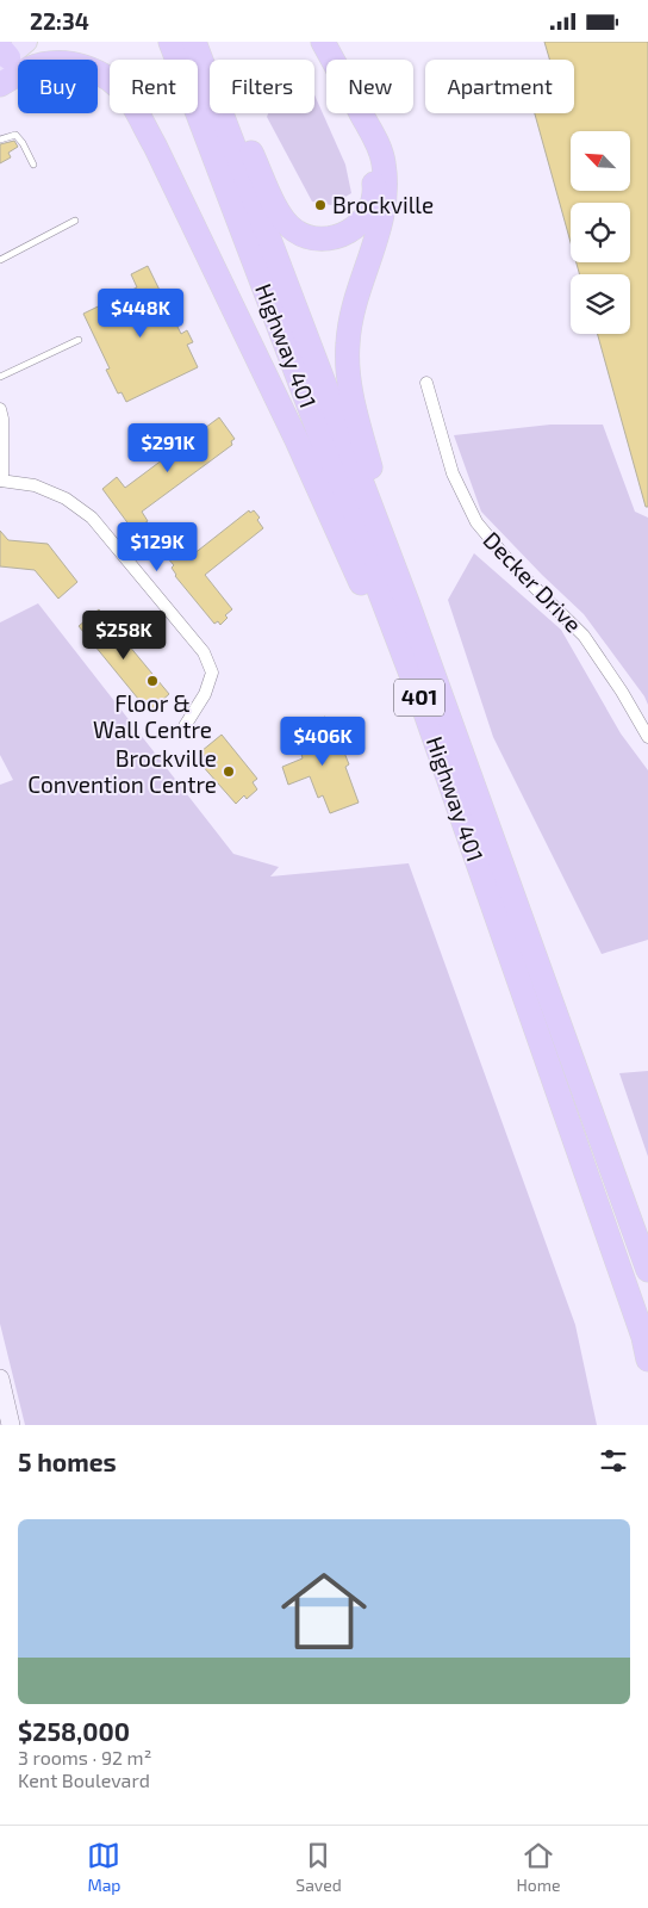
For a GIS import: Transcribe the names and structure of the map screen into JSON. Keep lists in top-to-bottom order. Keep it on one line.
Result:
{"streets":{"highway":["Highway 401","401"],"street":["Decker Drive"]},"places":["Brockville","Floor & Wall Centre","Brockville Convention Centre"],"north":"top left","page":{"status":"22:34","chip":["Buy","Rent","Filters","New","Apartment"],"price":["$448K","$291K","$129K","$258K","$406K"],"heading":"5 homes","list":[{"name":"$258,000","note":"3 rooms · 92 m² · Kent Boulevard"}],"tabs":["Map","Saved","Home"]}}
